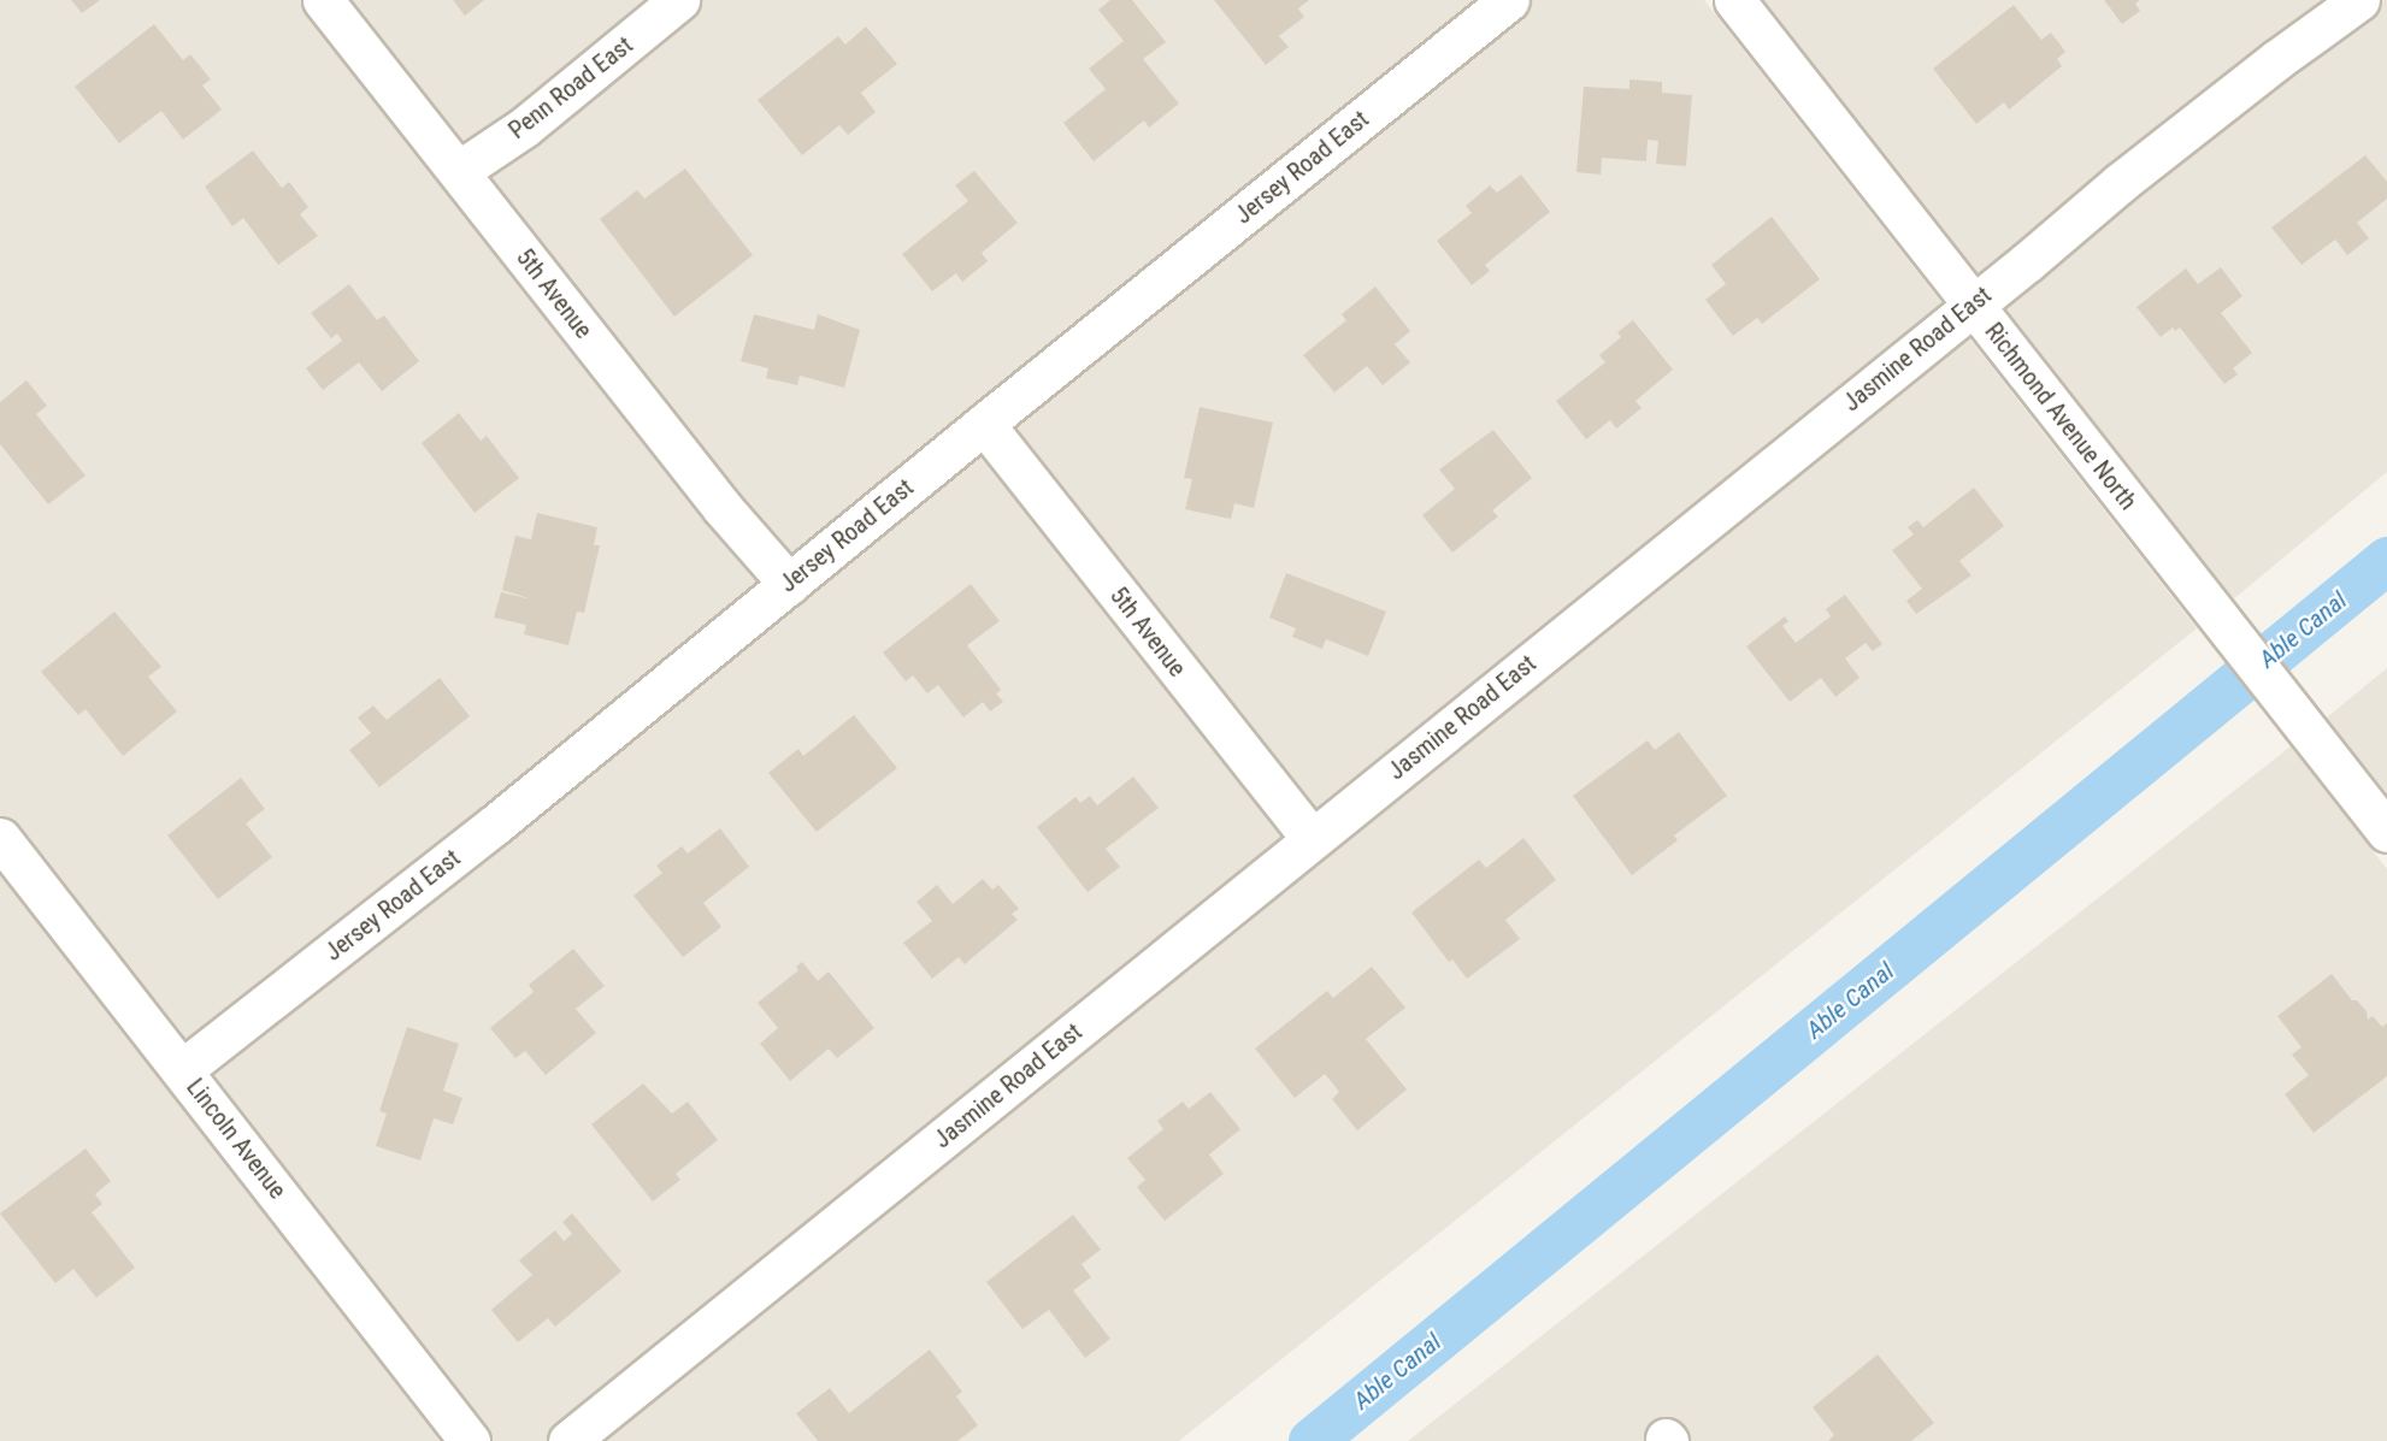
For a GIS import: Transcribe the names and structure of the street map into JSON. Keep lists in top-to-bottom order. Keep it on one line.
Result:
{"streets":{"street":["Penn Road East","Jersey Road East","5th Avenue","Jasmine Road East","Richmond Avenue North","Lincoln Avenue"]},"crossings":[["Penn Road East","5th Avenue"],["Jersey Road East","5th Avenue"],["Jersey Road East","Lincoln Avenue"],["5th Avenue","Jasmine Road East"],["Jasmine Road East","Richmond Avenue North"]],"water":["Able Canal"]}
